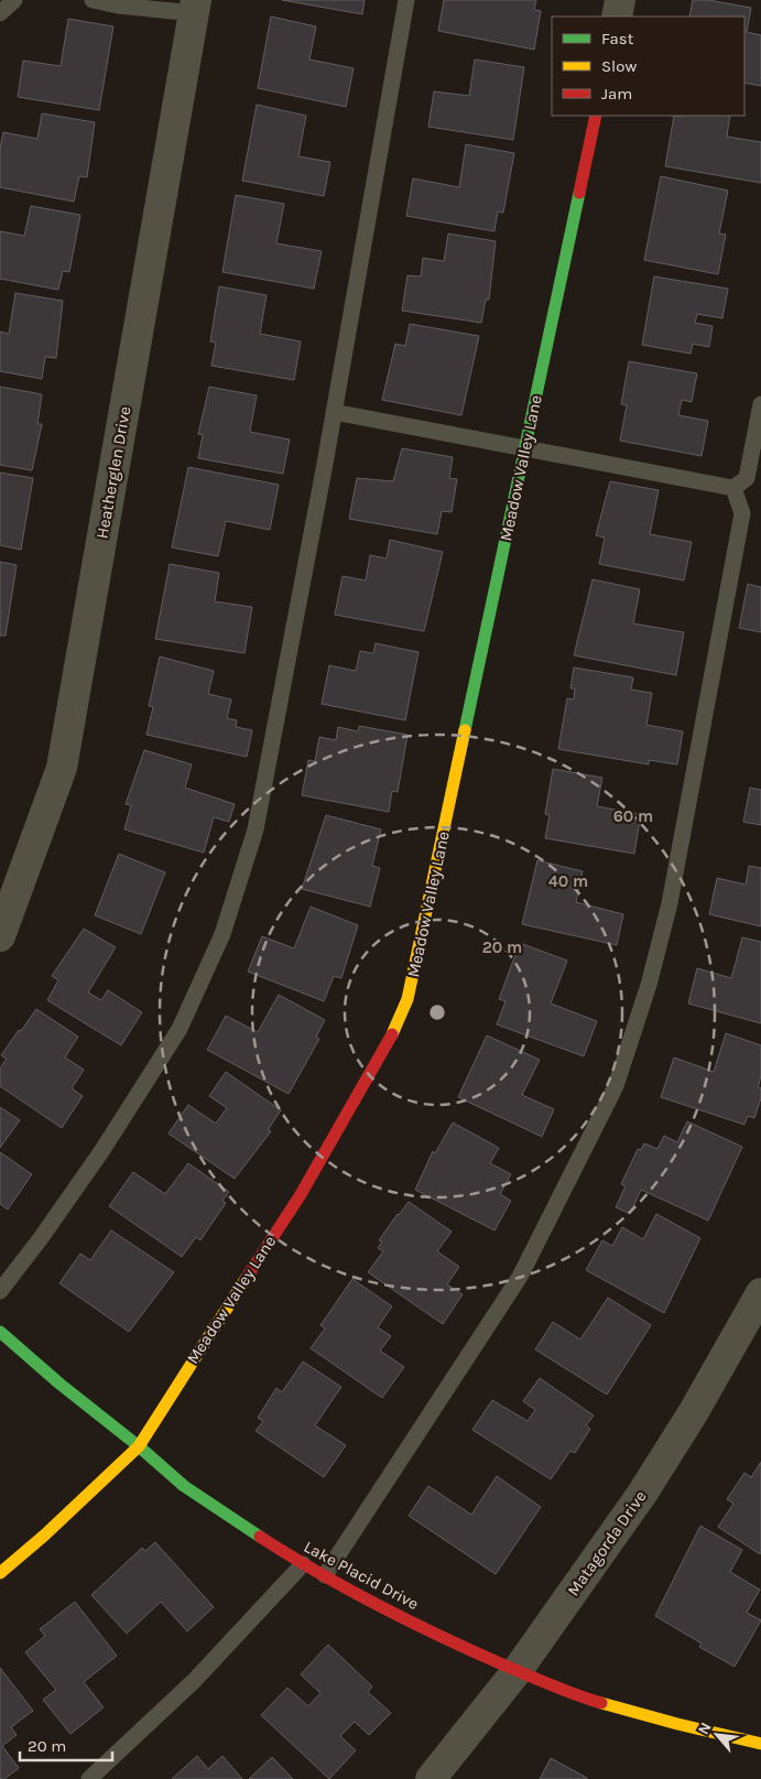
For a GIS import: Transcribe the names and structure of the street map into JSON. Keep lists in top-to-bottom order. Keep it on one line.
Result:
{"streets":{"street":["Meadow Valley Lane","Heatherglen Drive","Matagorda Drive","Lake Placid Drive"]},"crossings":[["Meadow Valley Lane","Lake Placid Drive"],["Matagorda Drive","Lake Placid Drive"]],"legend":["Fast","Slow","Jam"],"scale_bar":"20 m","north":"top left","rings":["60 m","40 m","20 m"]}
